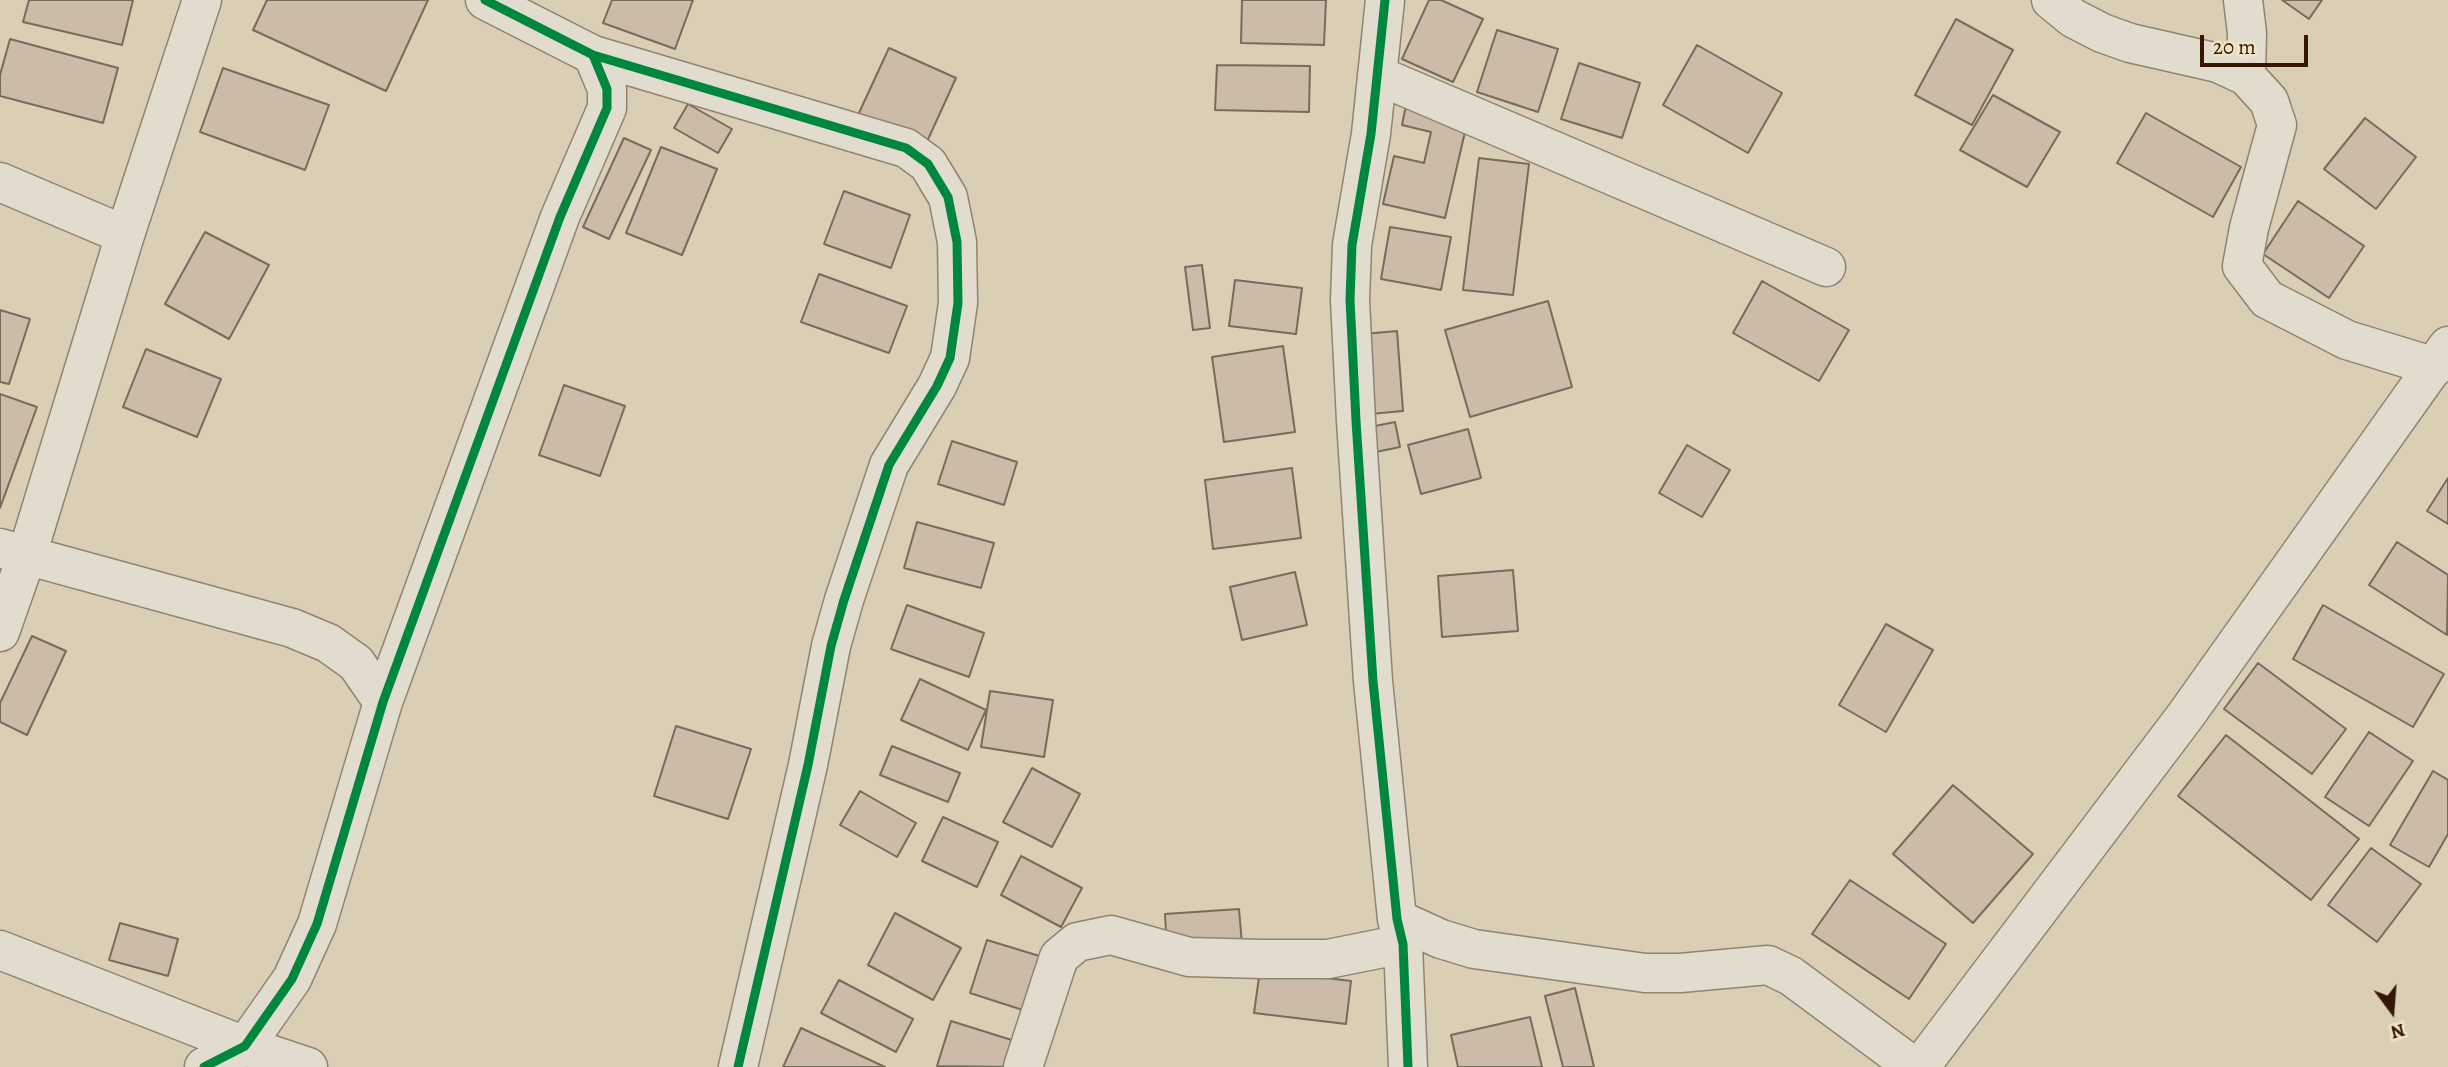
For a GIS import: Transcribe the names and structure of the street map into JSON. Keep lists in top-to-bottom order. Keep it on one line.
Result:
{"scale_bar":"20 m","north":"bottom"}
